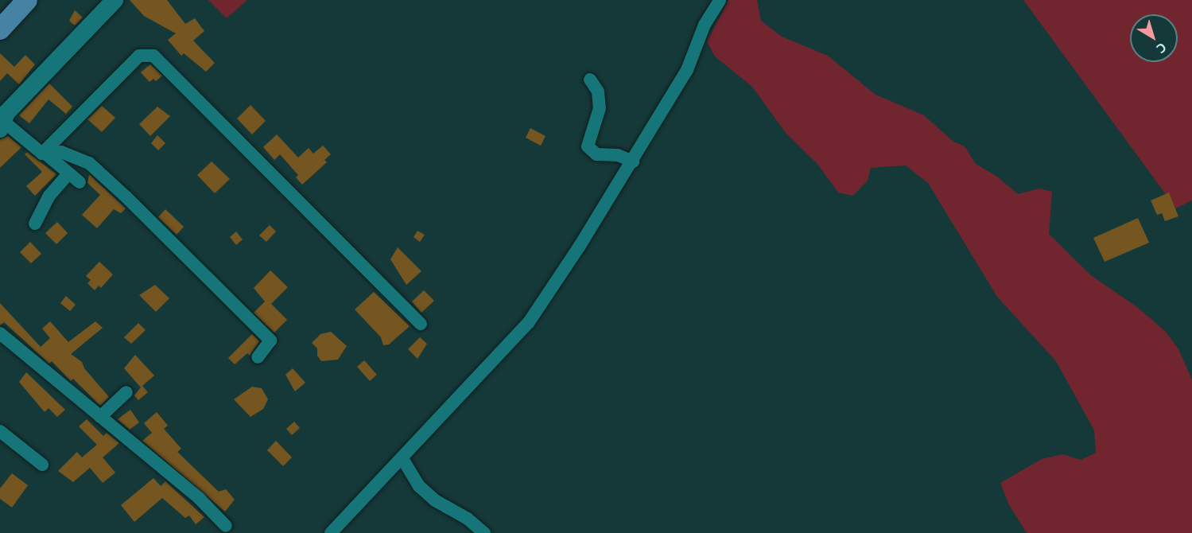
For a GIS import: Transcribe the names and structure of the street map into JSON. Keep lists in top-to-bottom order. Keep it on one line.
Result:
{"north":"bottom right"}
